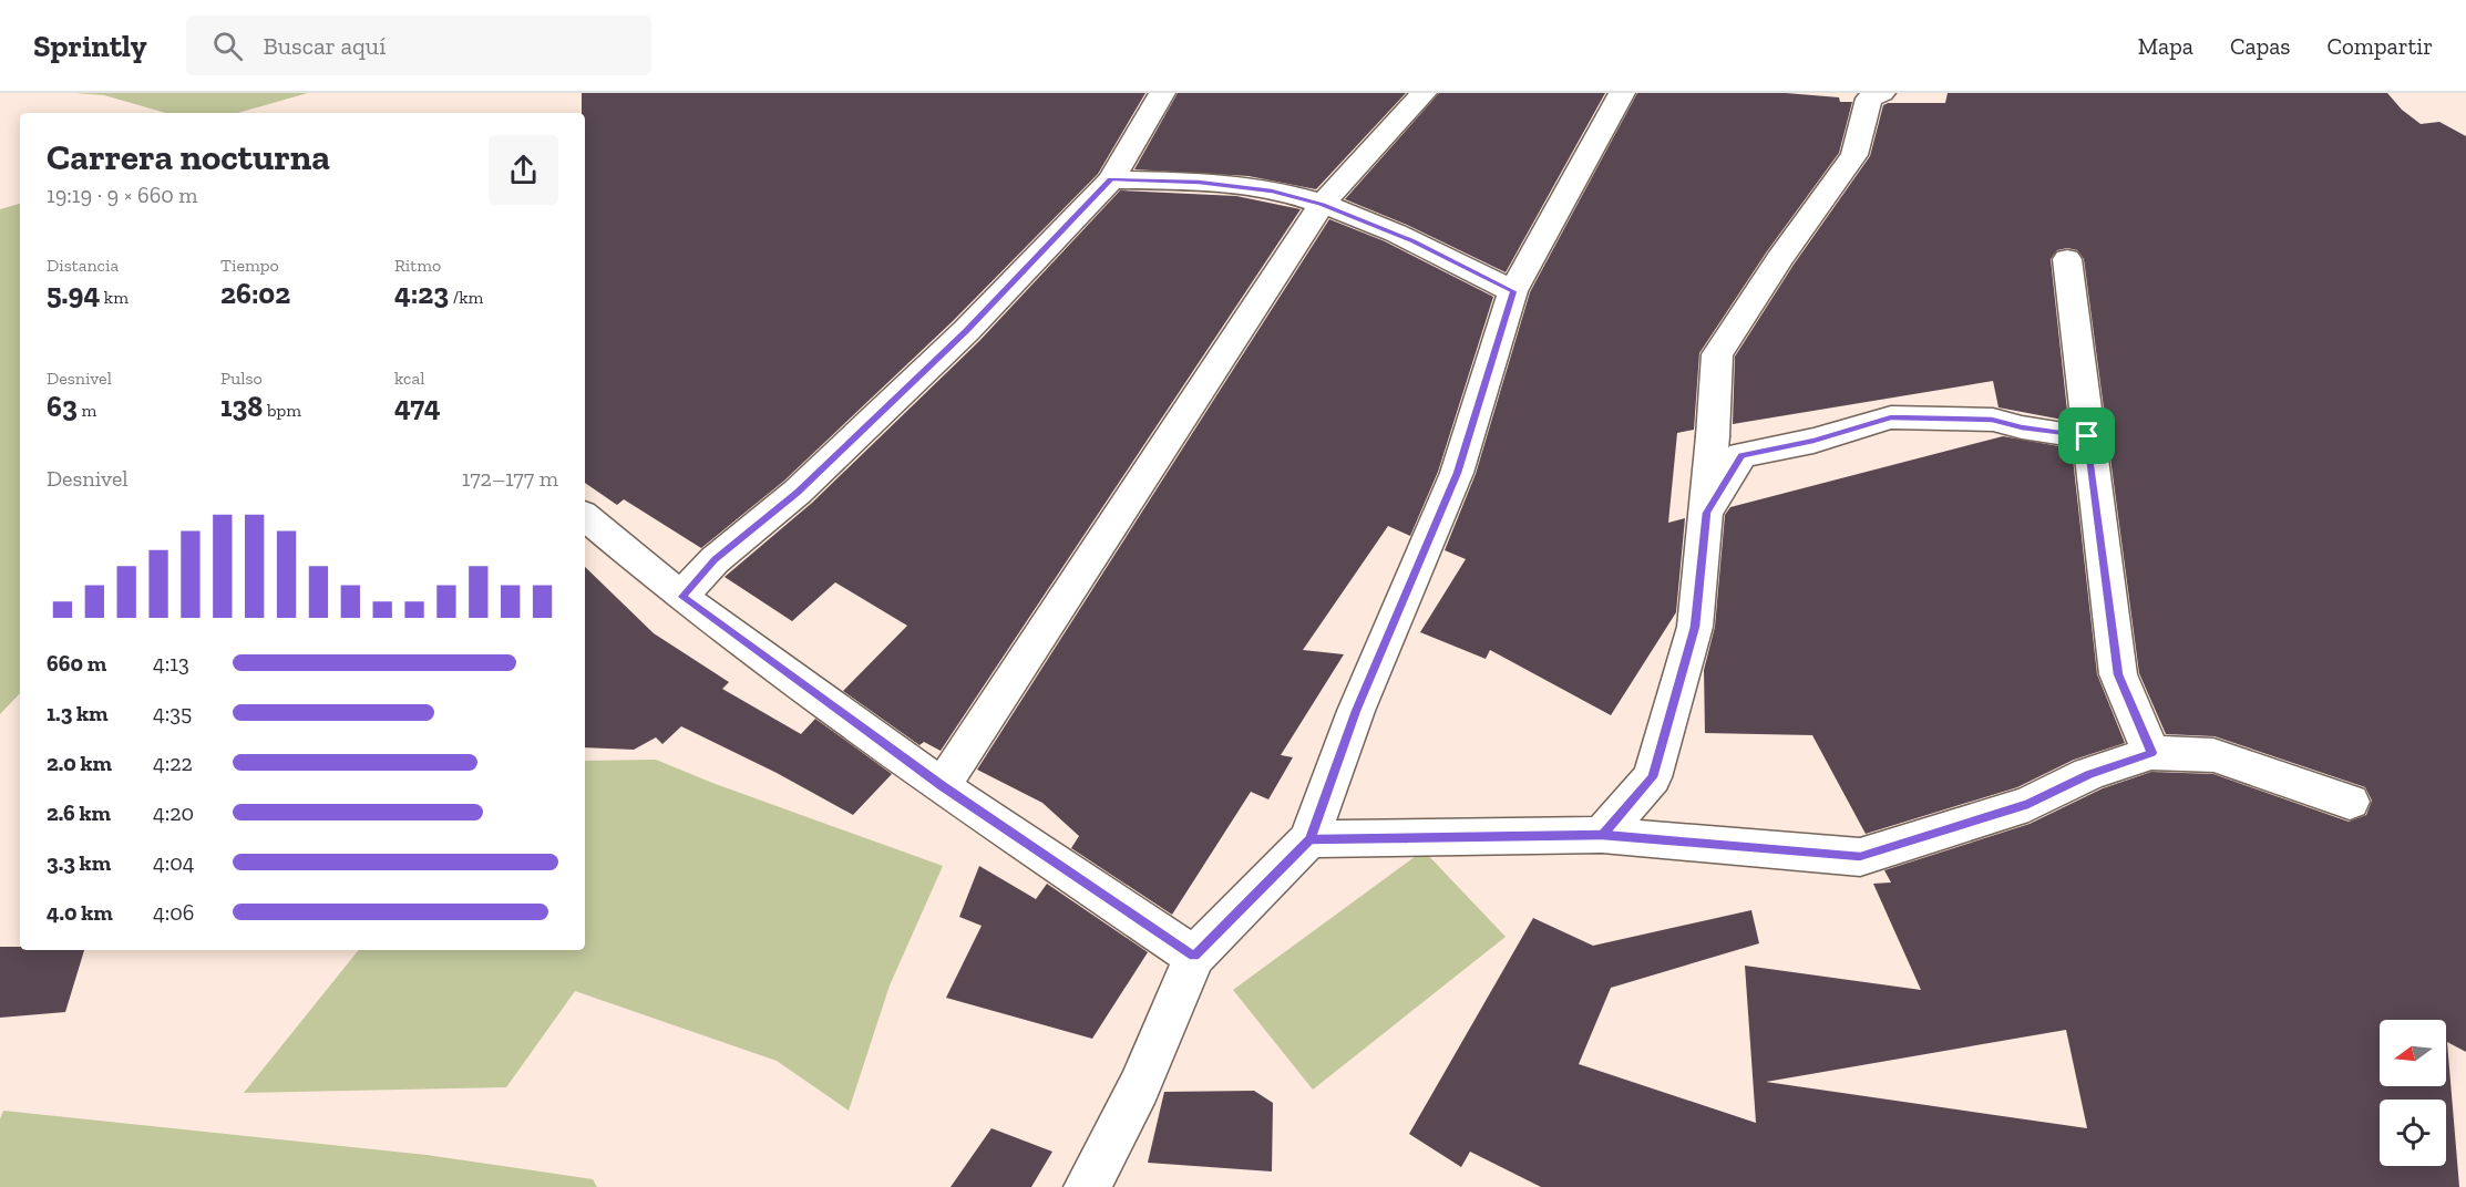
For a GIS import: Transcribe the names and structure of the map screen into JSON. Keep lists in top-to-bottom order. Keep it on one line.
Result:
{"north":"left","page":{"header":"Sprintly","search":"Buscar aquí","nav":["Mapa","Capas","Compartir"],"heading":["Carrera nocturna","19:19 · 9 × 660 m"],"stats":[["Distancia","5.94 km"],["Tiempo","26:02"],["Ritmo","4:23 /km"],["Desnivel","63 m"],["Pulso","138 bpm"],["kcal","474"]],"chart":["Desnivel","172–177 m"],"list":[{"name":"660 m","note":"4:13"},{"name":"1.3 km","note":"4:35"},{"name":"2.0 km","note":"4:22"},{"name":"2.6 km","note":"4:20"},{"name":"3.3 km","note":"4:04"},{"name":"4.0 km","note":"4:06"}]}}
